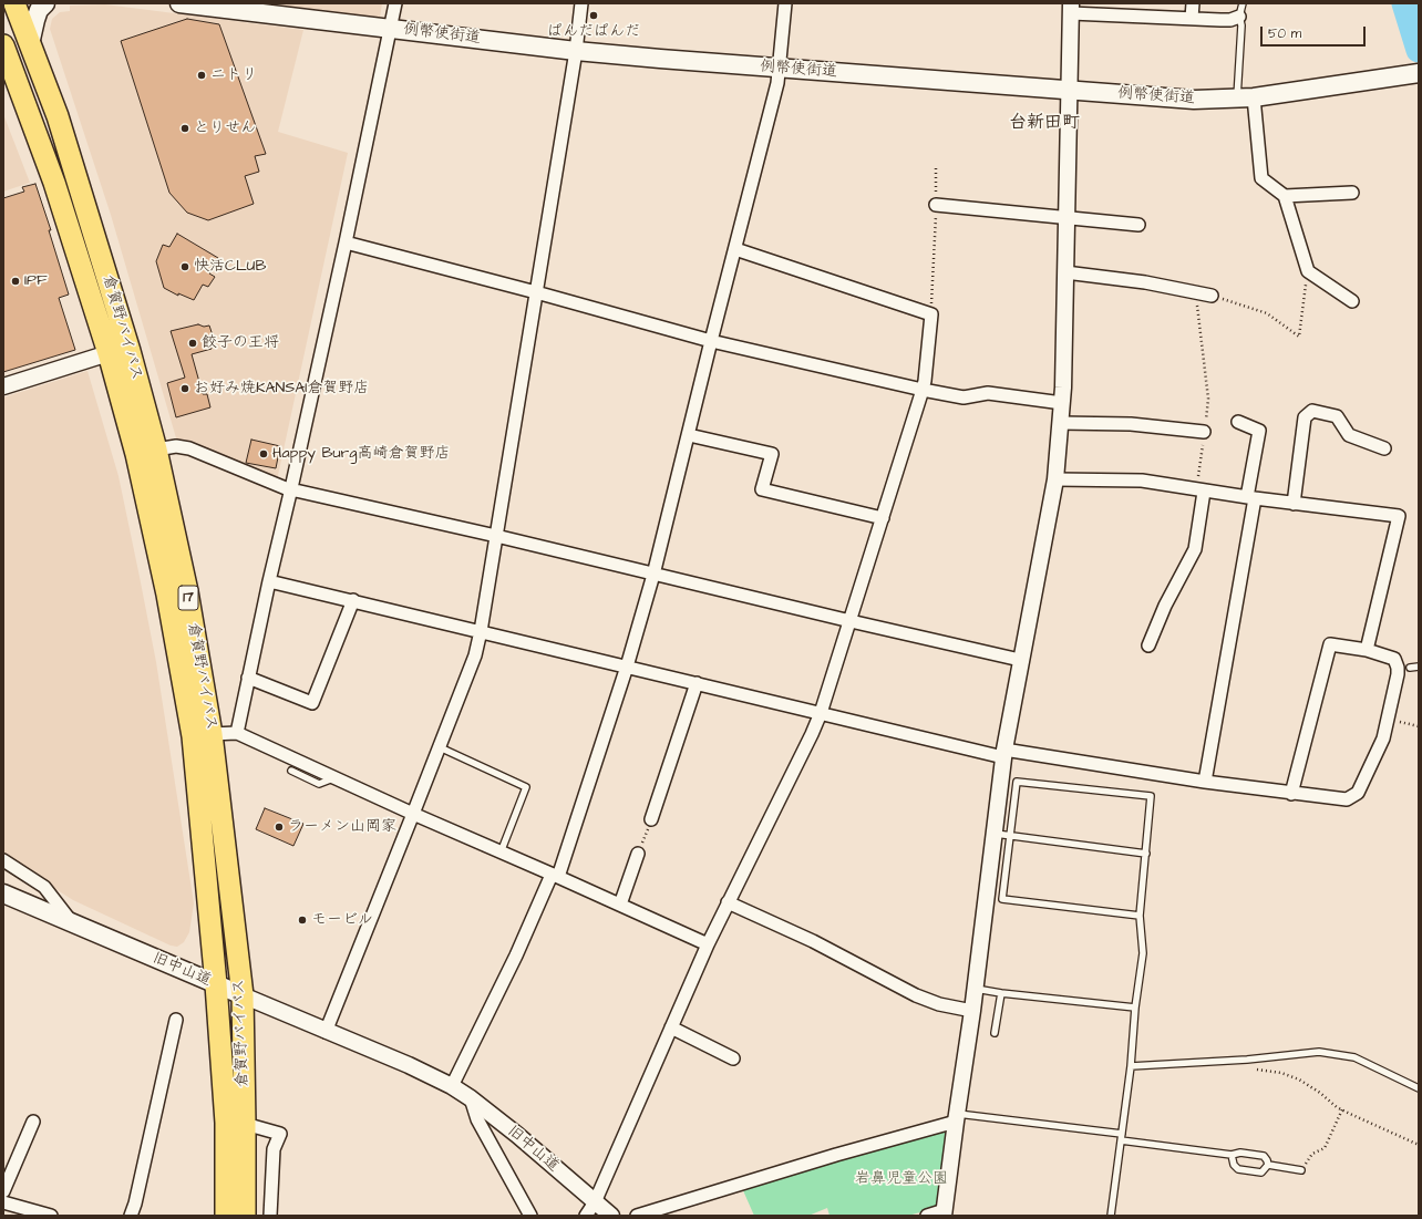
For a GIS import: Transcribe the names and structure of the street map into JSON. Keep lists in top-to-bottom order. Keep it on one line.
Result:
{"streets":{"highway":["倉賀野バイパス","17"],"main road":["例幣使街道","旧中山道"]},"crossings":[["倉賀野バイパス","旧中山道"]],"districts":["台新田町"],"parks":["岩鼻児童公園"],"places":["ぱんだぱんだ","ニトリ","とりせん","快活CLUB","IPF","餃子の王将","お好み焼KANSAI倉賀野店","Happy Burg高崎倉賀野店","ラーメン山岡家","モービル"],"scale_bar":"50 m"}
